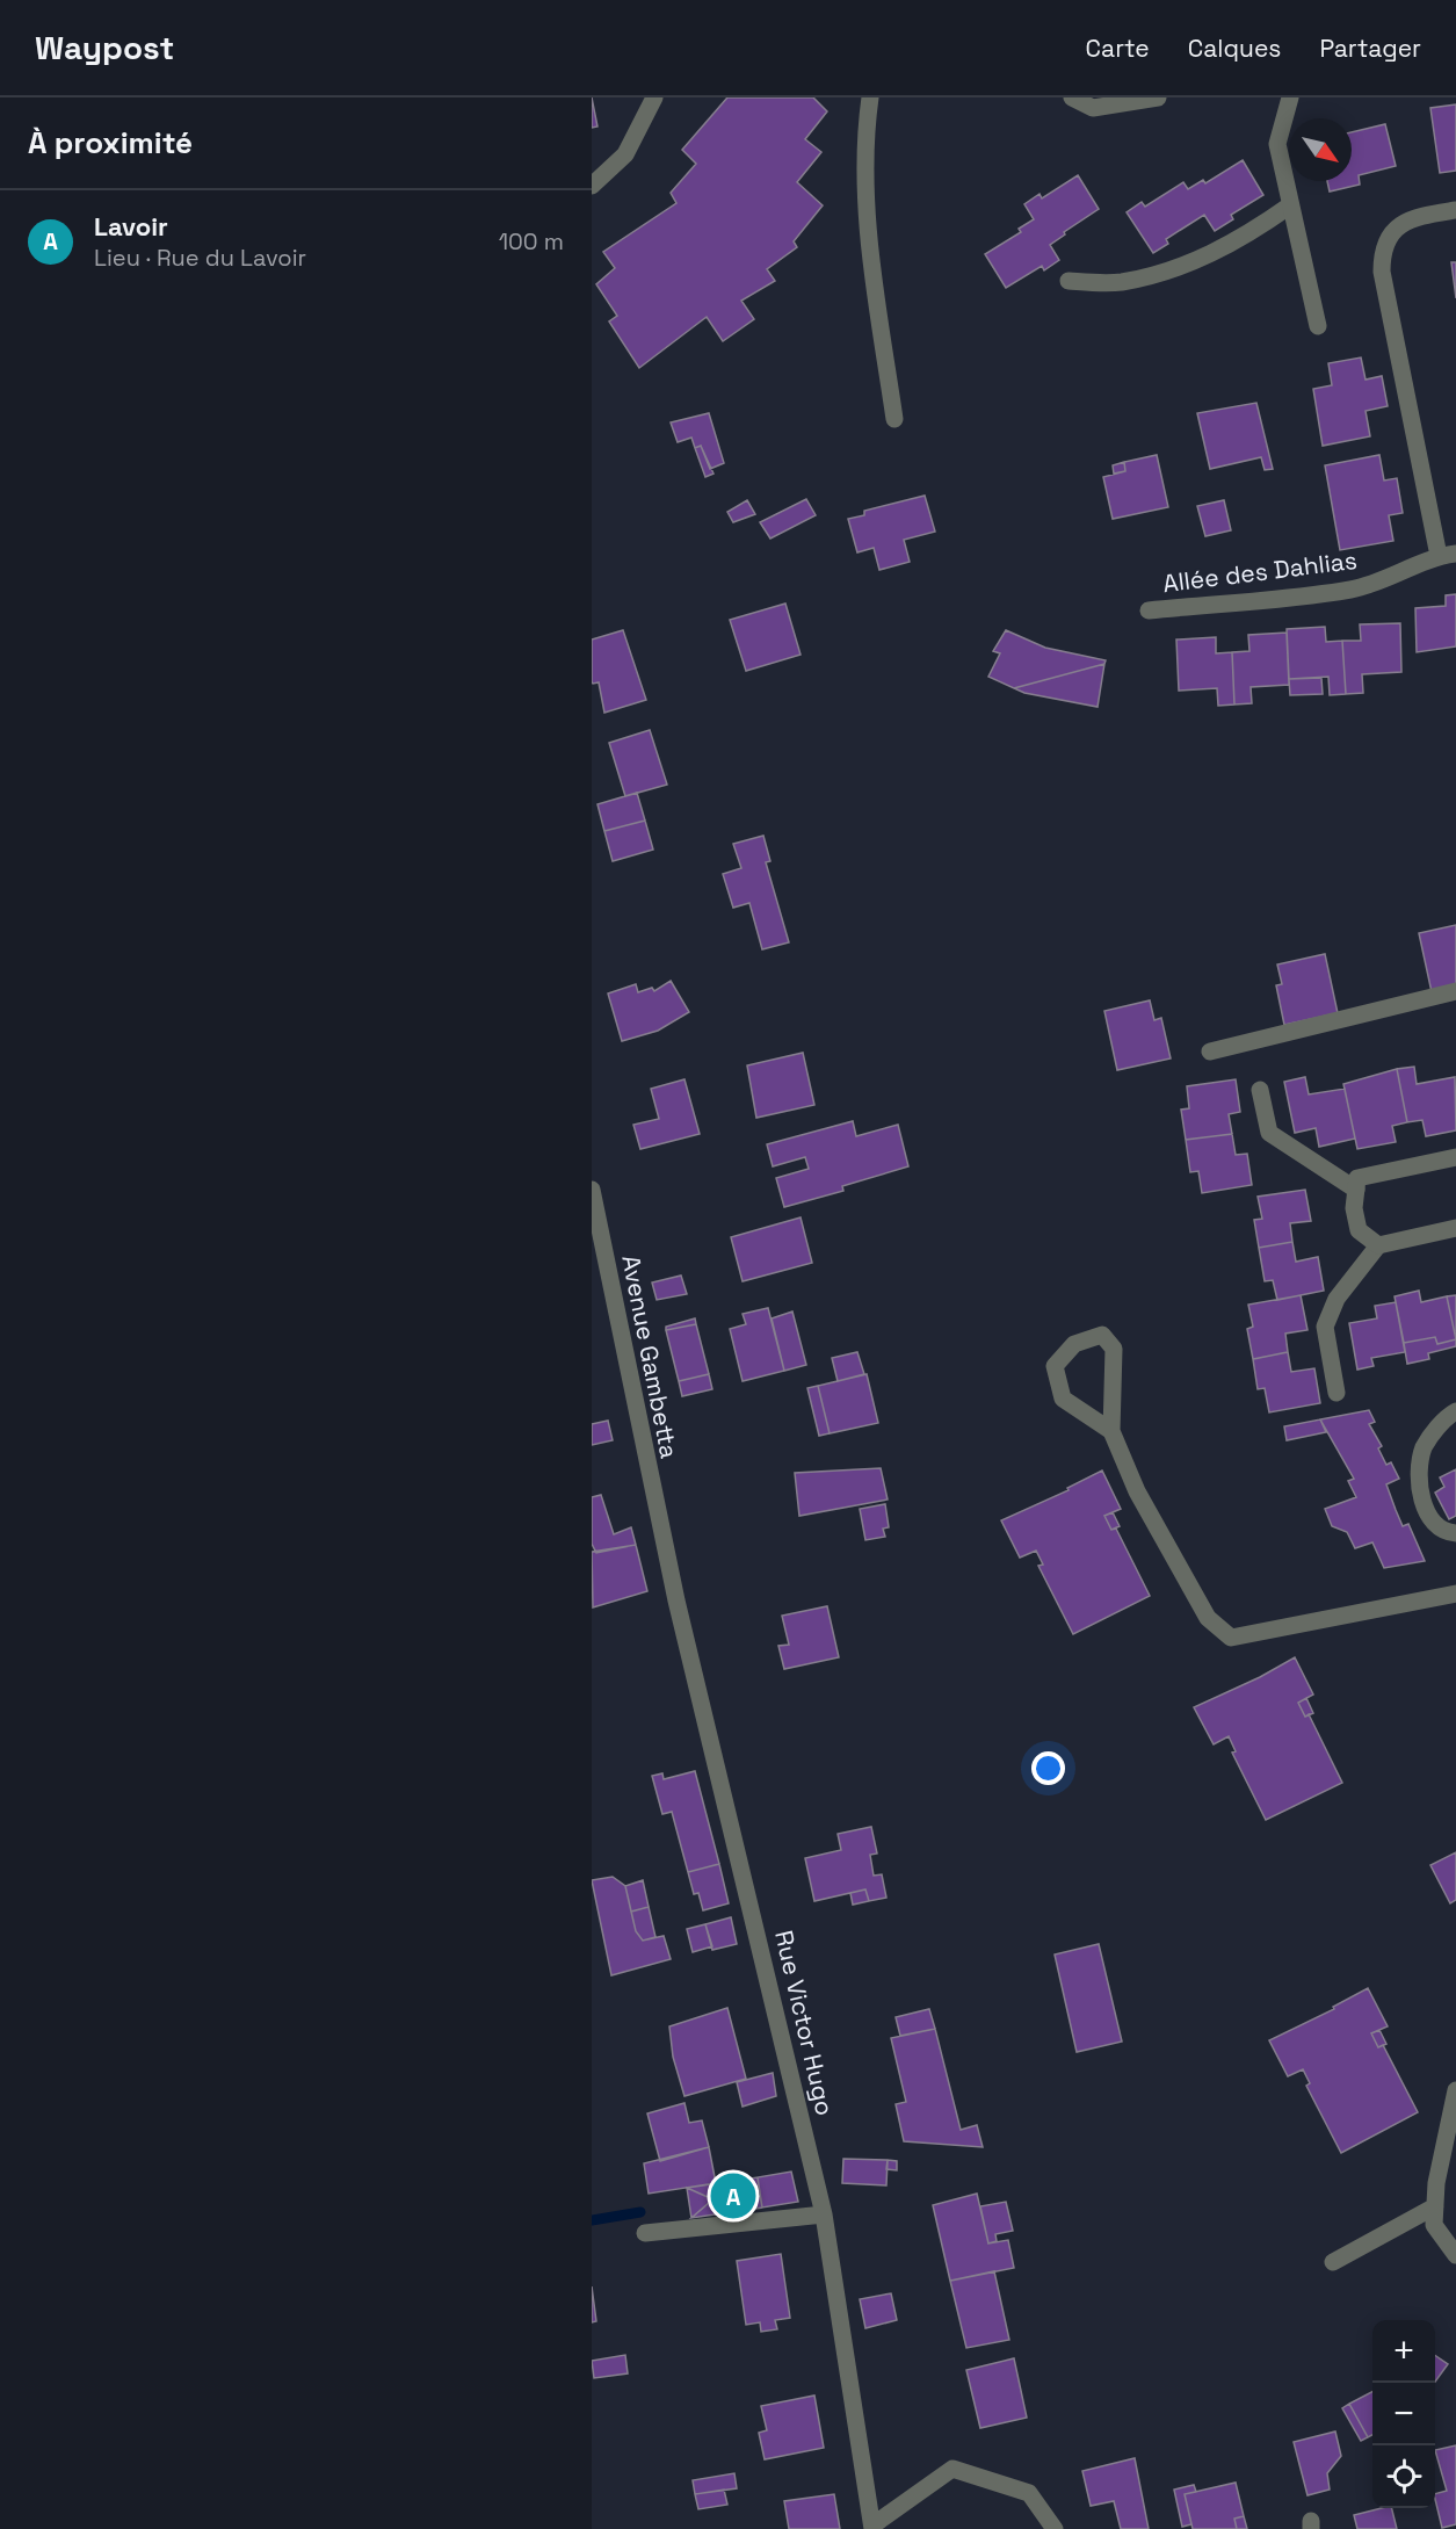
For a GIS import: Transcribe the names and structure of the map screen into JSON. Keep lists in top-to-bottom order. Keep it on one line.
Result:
{"streets":{"street":["Allée des Dahlias","Avenue Gambetta","Rue Victor Hugo"]},"crossings":[["Avenue Gambetta","Rue Victor Hugo"]],"north":"bottom right","page":{"header":"Waypost","nav":["Carte","Calques","Partager"],"heading":"À proximité","list":[{"mark":"A","name":"Lavoir","note":"Lieu · Rue du Lavoir","value":"100 m"}],"pins":"A","map_buttons":["+","−"]}}
